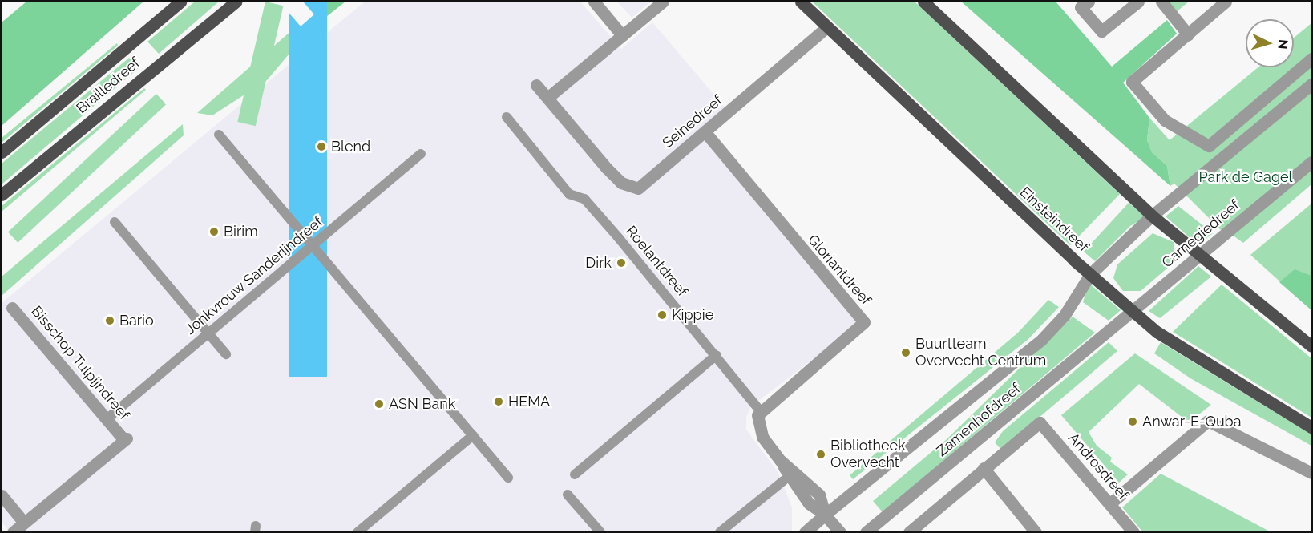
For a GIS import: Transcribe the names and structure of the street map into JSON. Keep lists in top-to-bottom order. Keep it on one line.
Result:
{"streets":{"main road":["Brailledreef","Einsteindreef"],"street":["Seinedreef","Carnegiedreef","Roelantdreef","Gloriantdreef","Jonkvrouw Sanderijndreef","Bisschop Tulpijndreef","Zamenhofdreef","Androsdreef"]},"crossings":[["Seinedreef","Einsteindreef"],["Seinedreef","Gloriantdreef"],["Einsteindreef","Carnegiedreef"],["Einsteindreef","Zamenhofdreef"],["Carnegiedreef","Zamenhofdreef"],["Roelantdreef","Gloriantdreef"],["Jonkvrouw Sanderijndreef","Bisschop Tulpijndreef"]],"parks":["Park de Gagel"],"places":["Blend","Birim","Dirk","Kippie","Bario","Buurtteam Overvecht Centrum","HEMA","ASN Bank","Anwar-E-Quba","Bibliotheek Overvecht"],"north":"right"}
